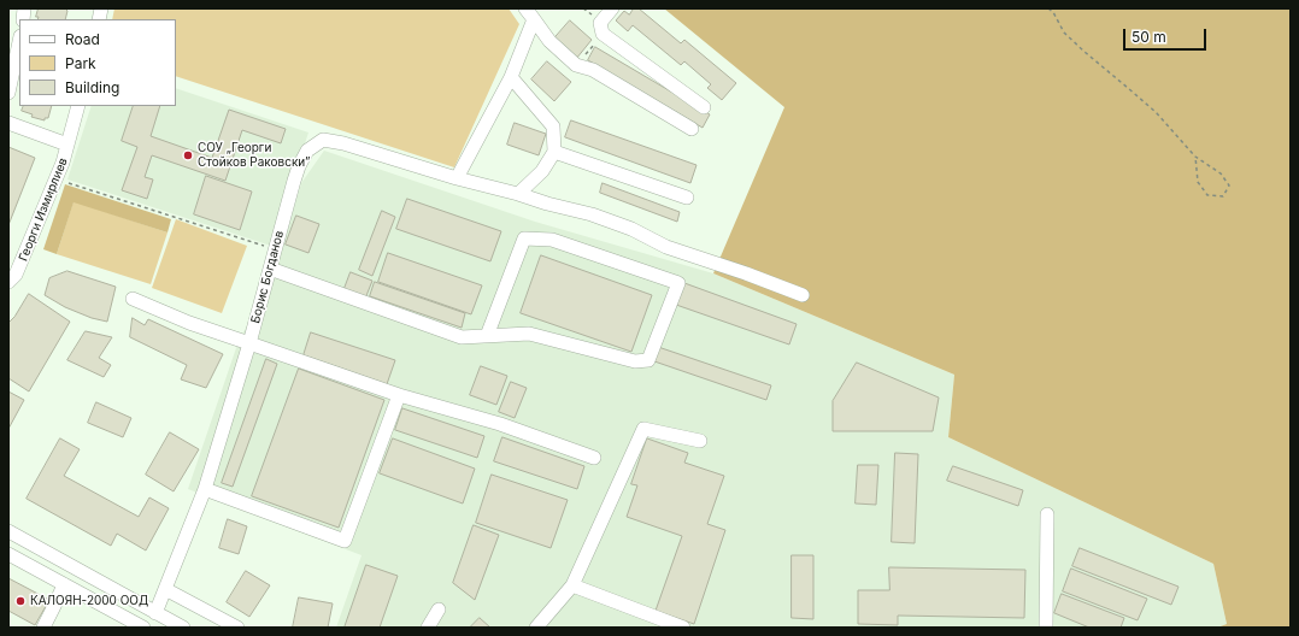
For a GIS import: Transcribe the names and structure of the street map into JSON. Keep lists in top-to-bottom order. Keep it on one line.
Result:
{"streets":{"street":["Георги Измирлиев","Борис Богданов"]},"places":["СОУ „Георги Стойков Раковски”","КАЛОЯН-2000 ООД"],"legend":["Road","Park","Building"],"scale_bar":"50 m"}
